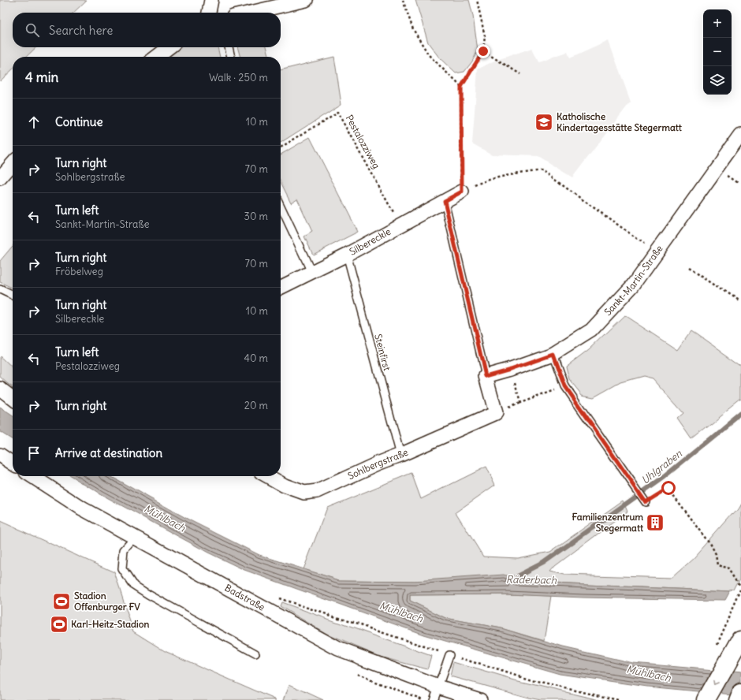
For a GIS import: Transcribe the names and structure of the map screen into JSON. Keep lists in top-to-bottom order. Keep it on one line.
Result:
{"streets":{"street":["Silbereckle","Sankt-Martin-Straße","Sohlbergstraße","Badstraße"],"lane":["Steinfirst"],"path":["Pestalozziweg"]},"crossings":[["Pestalozziweg","Silbereckle"],["Silbereckle","Steinfirst"],["Sankt-Martin-Straße","Sohlbergstraße"],["Steinfirst","Sohlbergstraße"]],"water":["Uhlgraben","Mühlbach","Räderbach"],"places":{"school or university":["Katholische Kindertagesstätte Stegermatt"],"building":["Familienzentrum Stegermatt"],"sports":["Stadion Offenburger FV","Karl-Heitz-Stadion"]},"page":{"map_buttons":["+","−"],"search":"Search here","heading":["4 min","Walk · 250 m"],"list":[["Continue","10 m"],["Turn right","Sohlbergstraße","70 m"],["Turn left","Sankt-Martin-Straße","30 m"],["Turn right","Fröbelweg","70 m"],["Turn right","Silbereckle","10 m"],["Turn left","Pestalozziweg","40 m"],["Turn right","20 m"],"Arrive at destination"]}}
